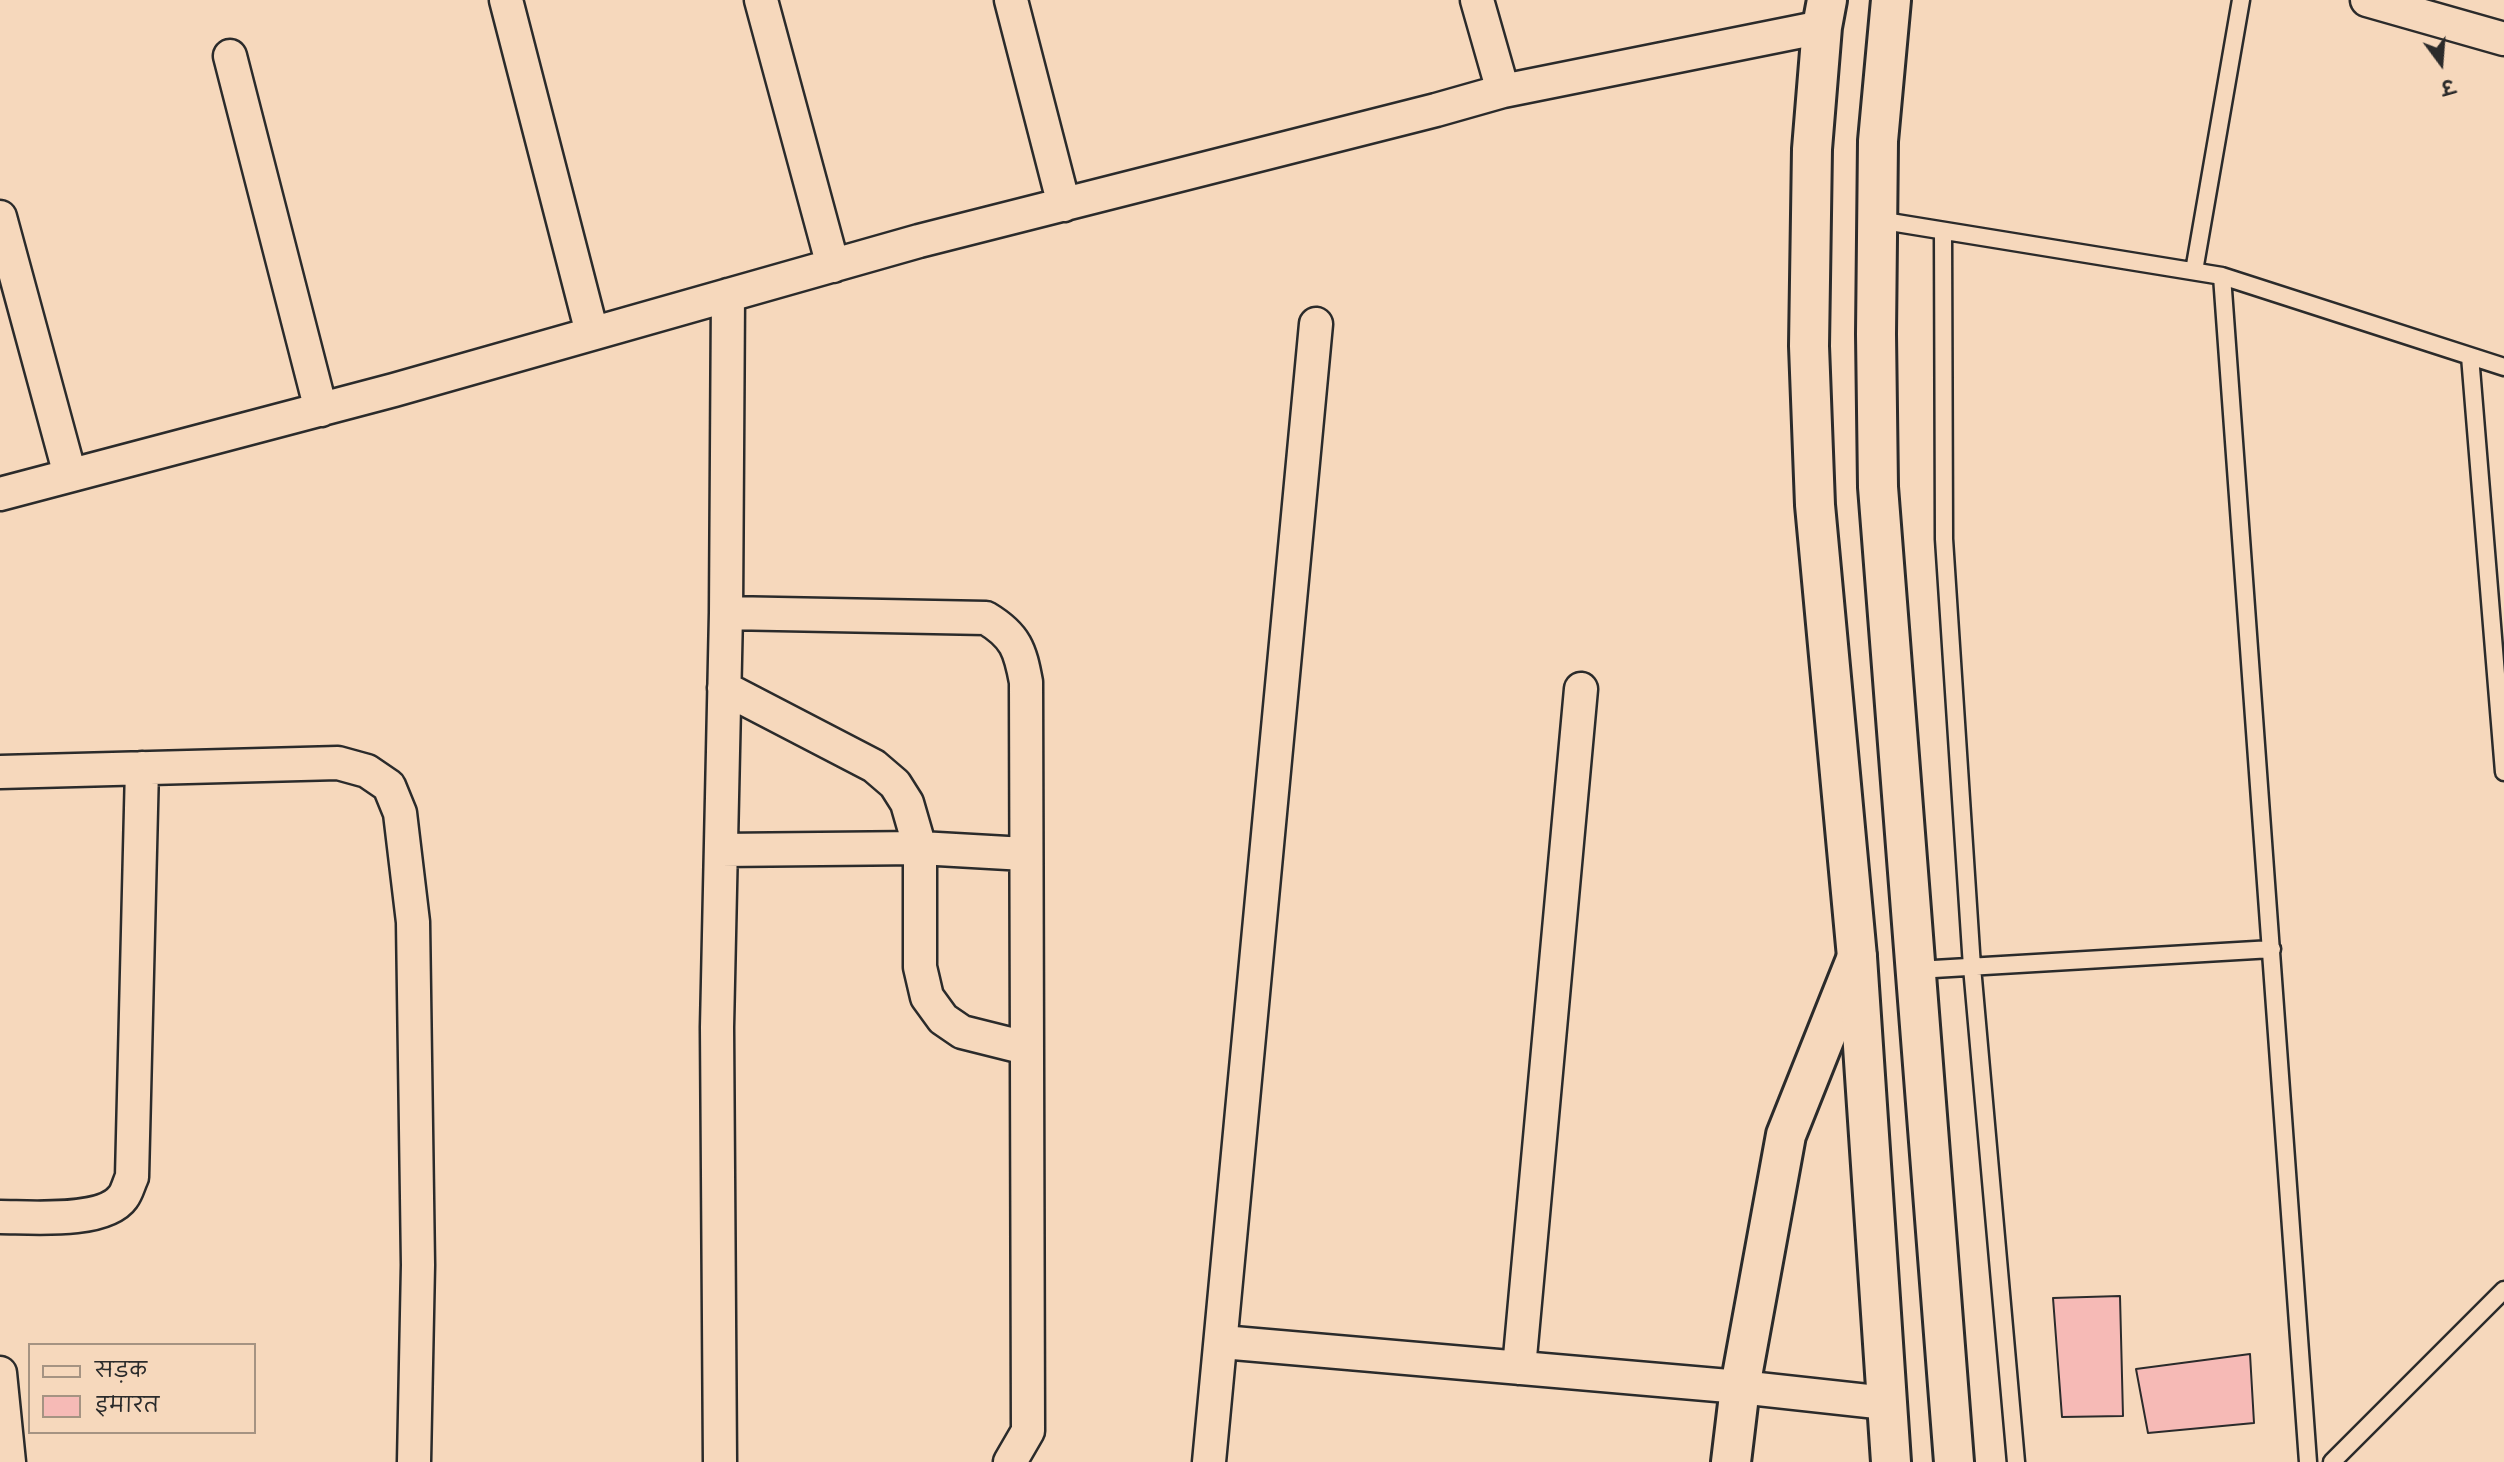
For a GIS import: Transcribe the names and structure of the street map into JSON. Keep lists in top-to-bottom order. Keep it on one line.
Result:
{"legend":["सड़क","इमारत"],"north":"bottom"}
